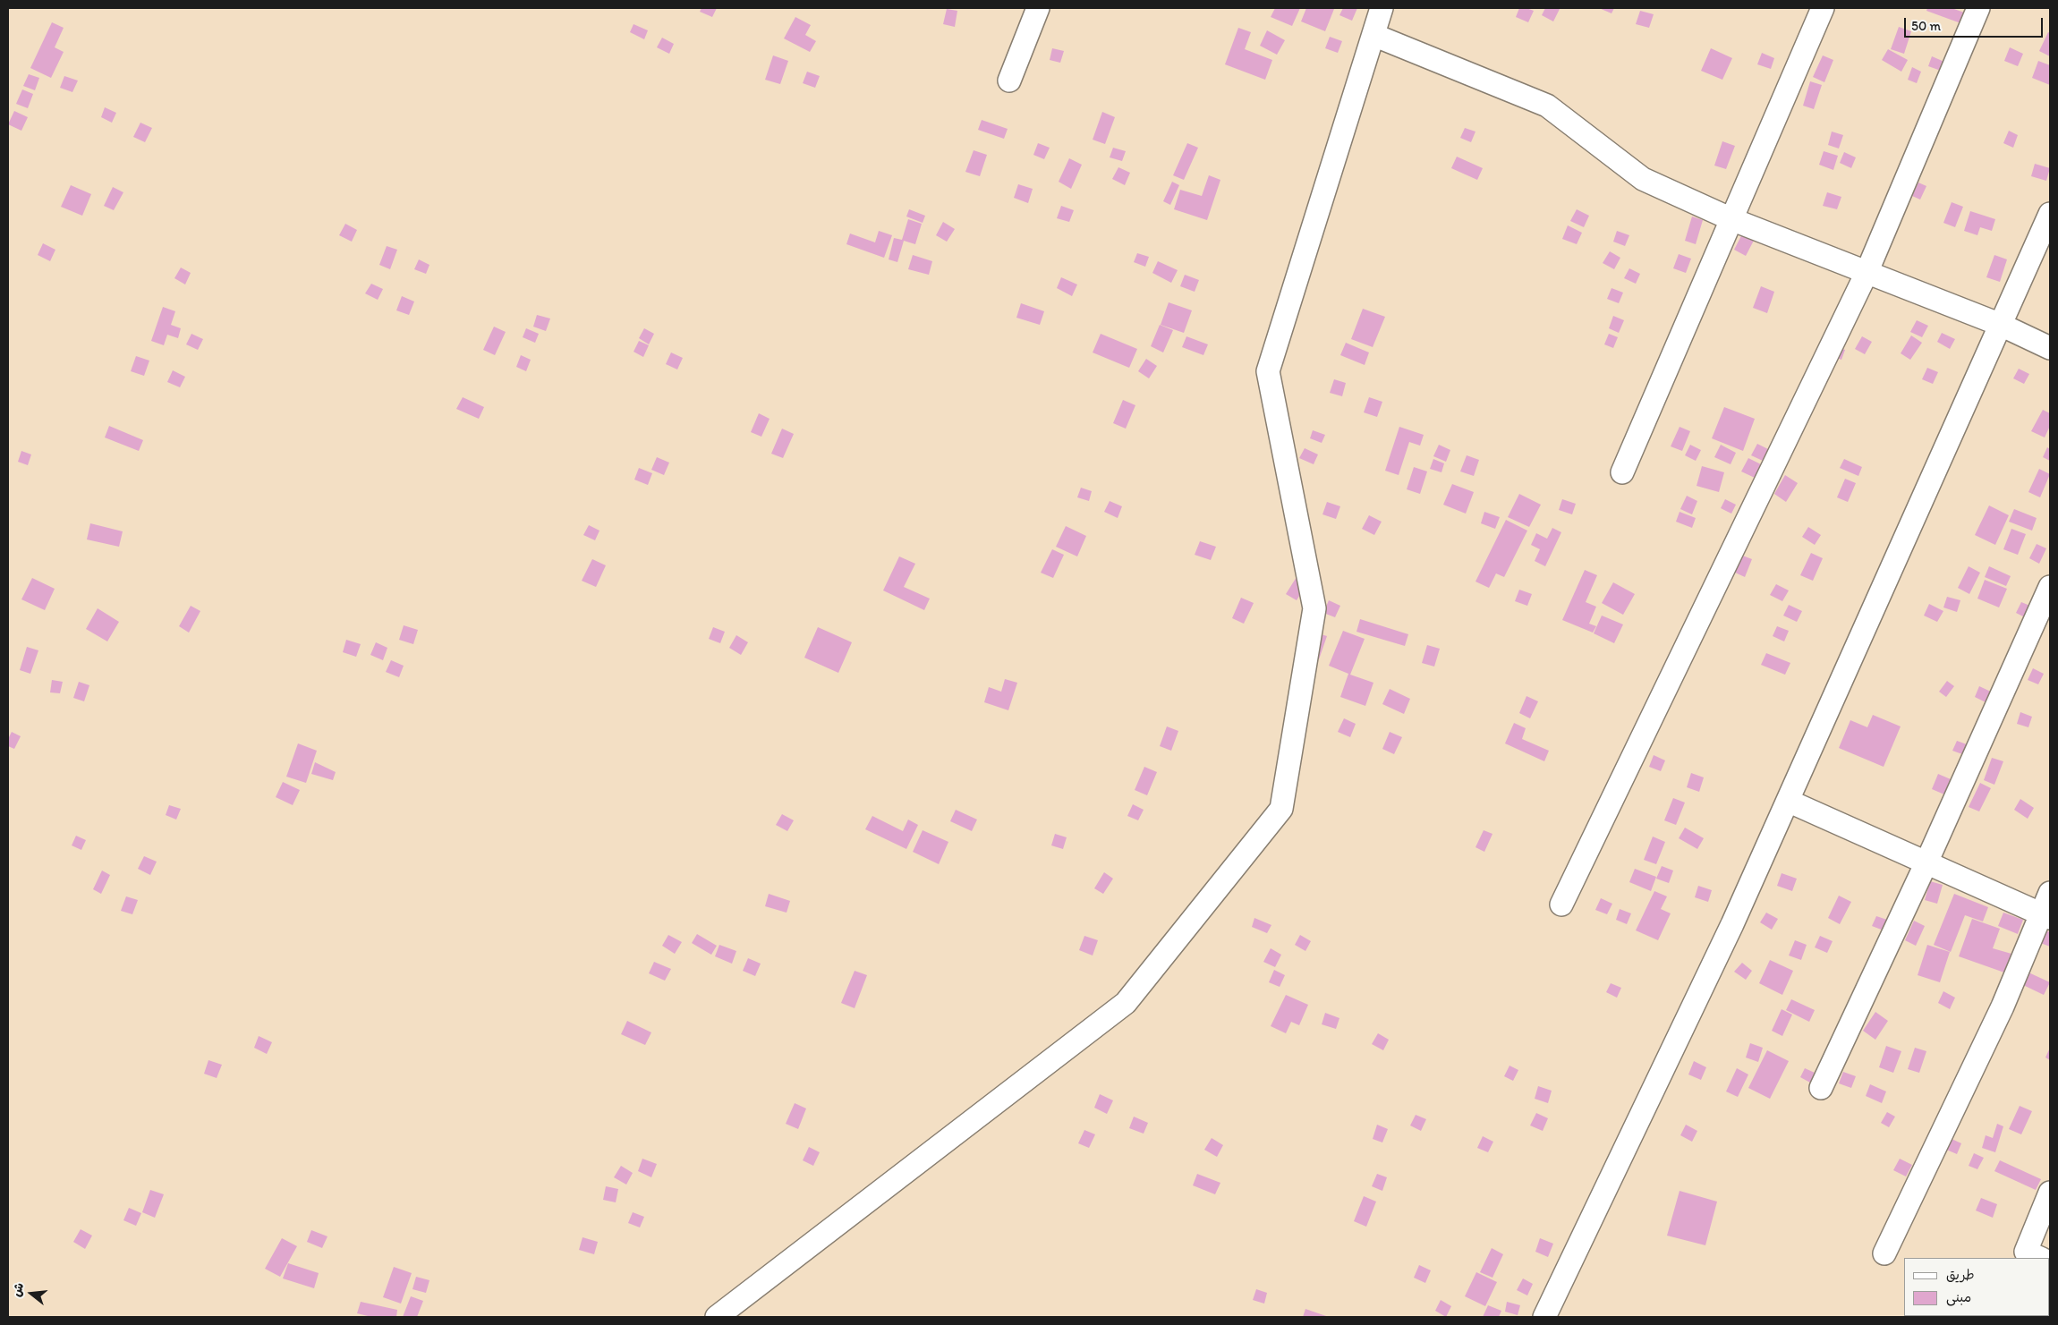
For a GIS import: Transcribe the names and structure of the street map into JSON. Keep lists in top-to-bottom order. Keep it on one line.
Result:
{"legend":["طريق","مبنى"],"scale_bar":"50 m","north":"left"}
